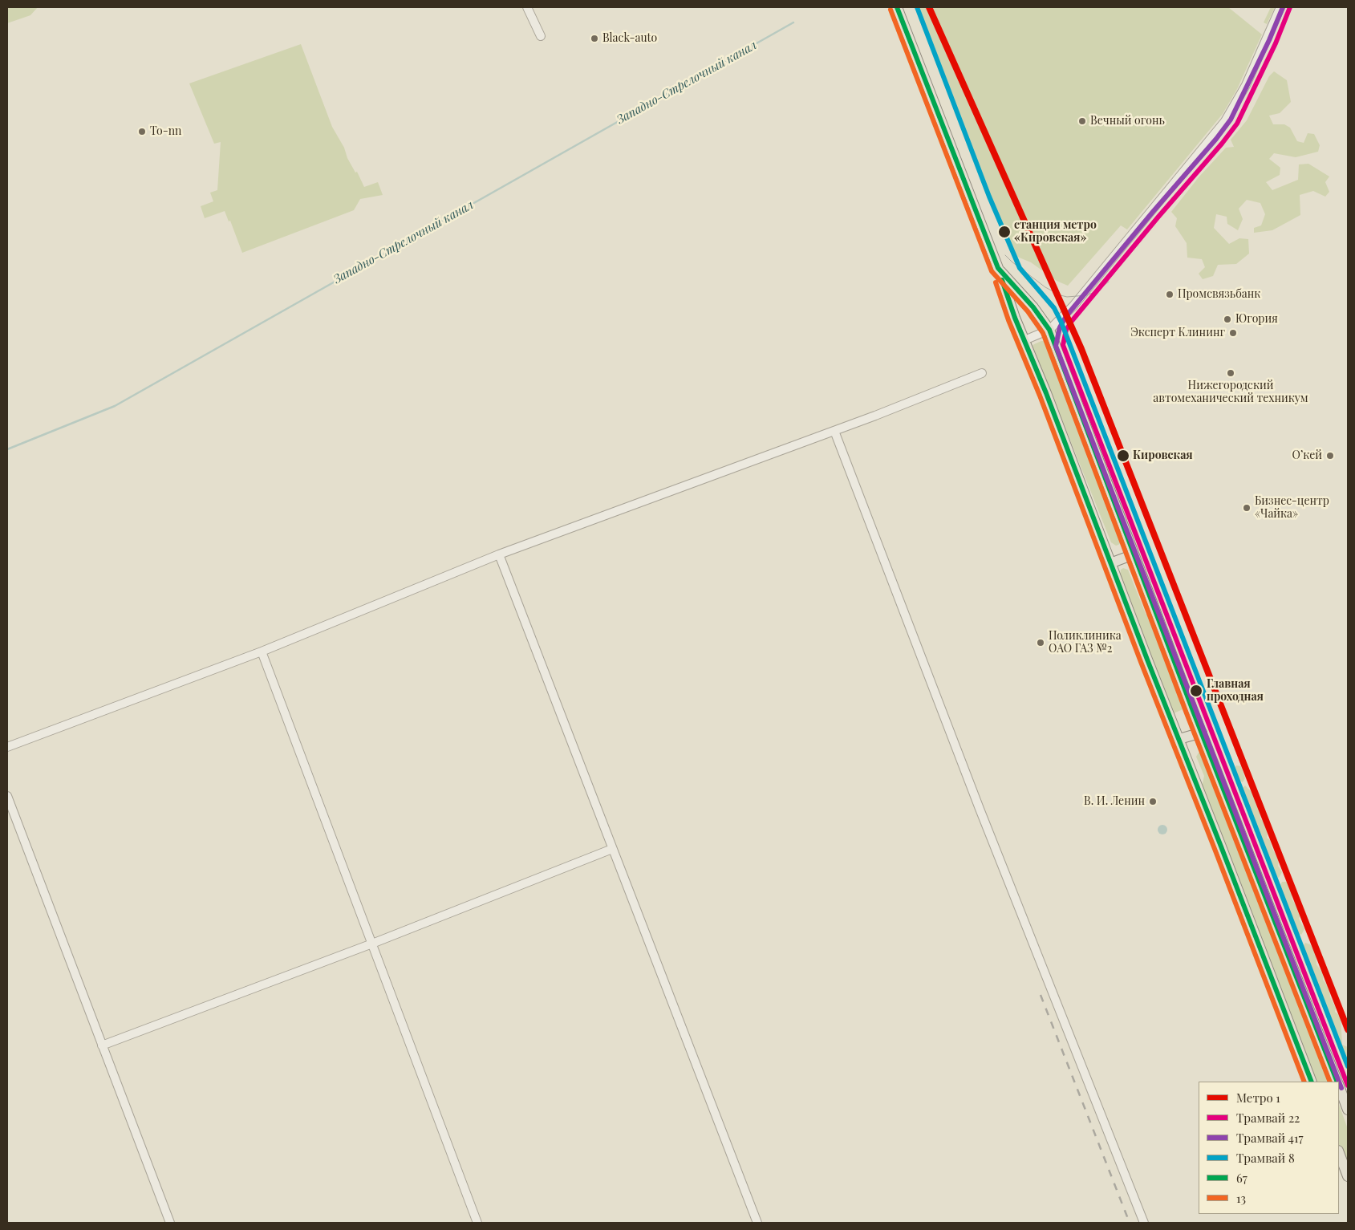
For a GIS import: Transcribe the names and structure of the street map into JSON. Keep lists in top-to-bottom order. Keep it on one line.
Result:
{"water":["Западно-Стрелочный канал"],"places":["Black-auto","Вечный огонь","To-nn","станция метро «Кировская»","Промсвязьбанк","Югория","Эксперт Клининг","Нижегородский автомеханический техникум","Кировская","О’кей","Бизнес-центр «Чайка»","Поликлиника ОАО ГАЗ №2","Главная проходная","В. И. Ленин"],"lines":["metro line 1","tram line 22","tram line 417","tram line 8","transit line 67","transit line 13"],"legend":["Метро 1","Трамвай 22","Трамвай 417","Трамвай 8","67","13"]}
